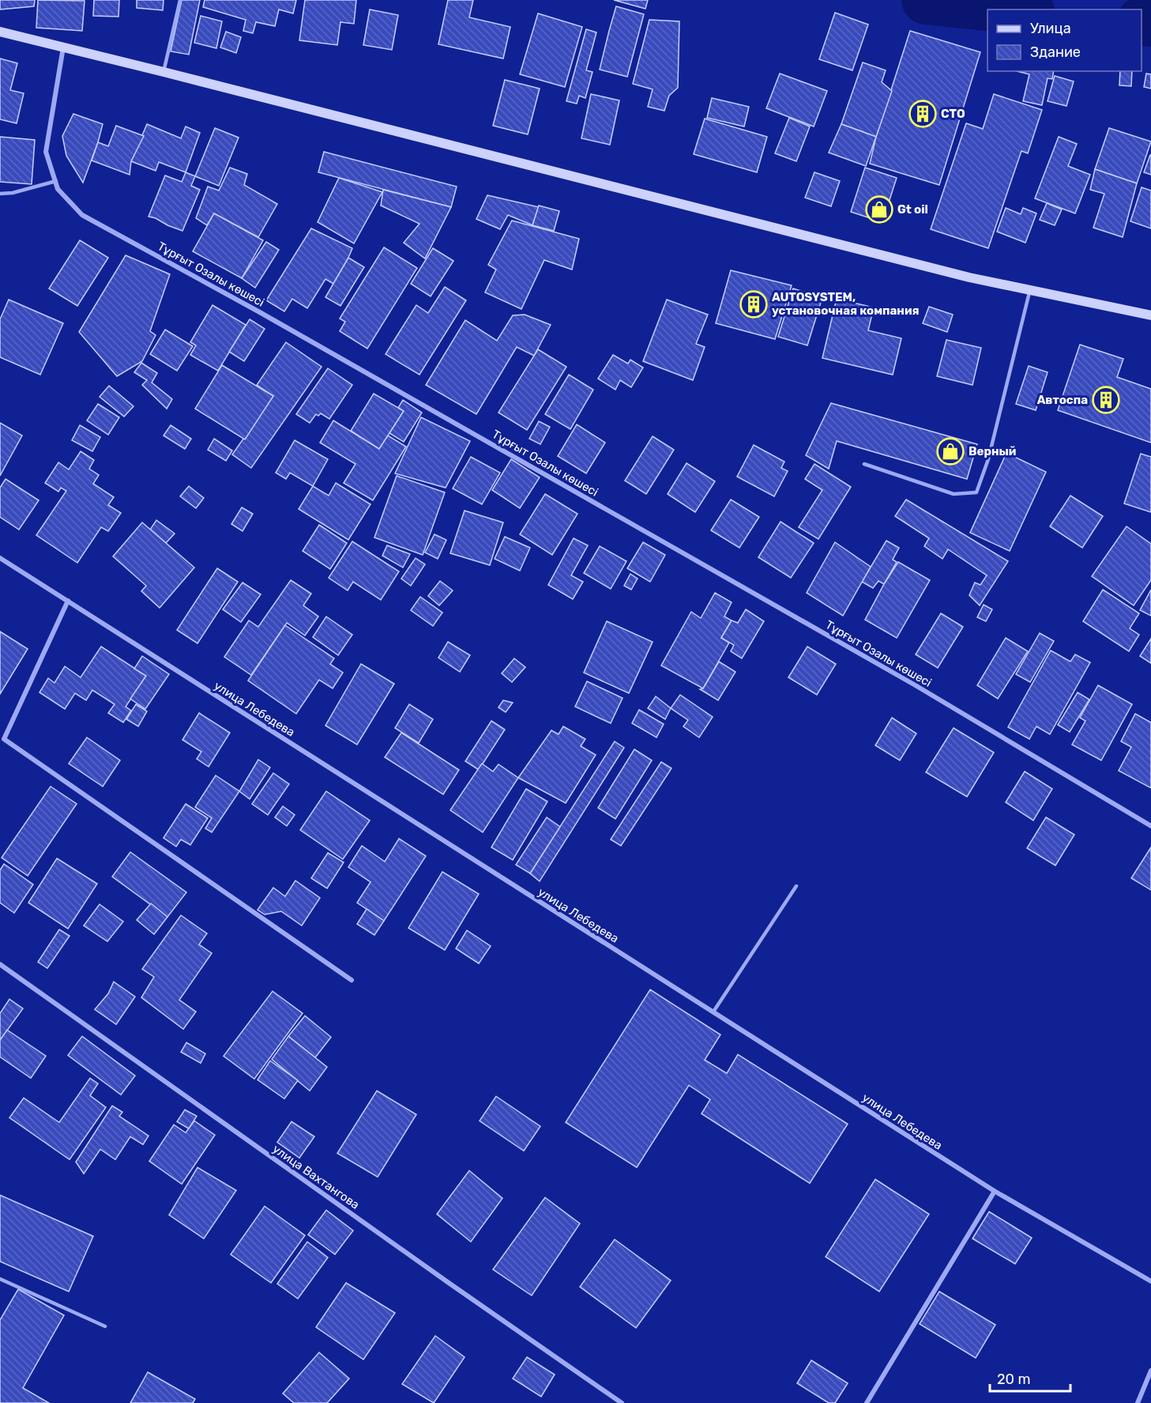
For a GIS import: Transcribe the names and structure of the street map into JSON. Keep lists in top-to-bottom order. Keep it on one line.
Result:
{"streets":{"street":["Тұрғыт Озалы көшесі","улица Лебедева","улица Вахтангова"]},"places":{"building":["СТО","AUTOSYSTEM, установочная компания","Автоспа"],"shop":["Gt oil","Верный"]},"legend":["Улица","Здание"],"scale_bar":"20 m"}
